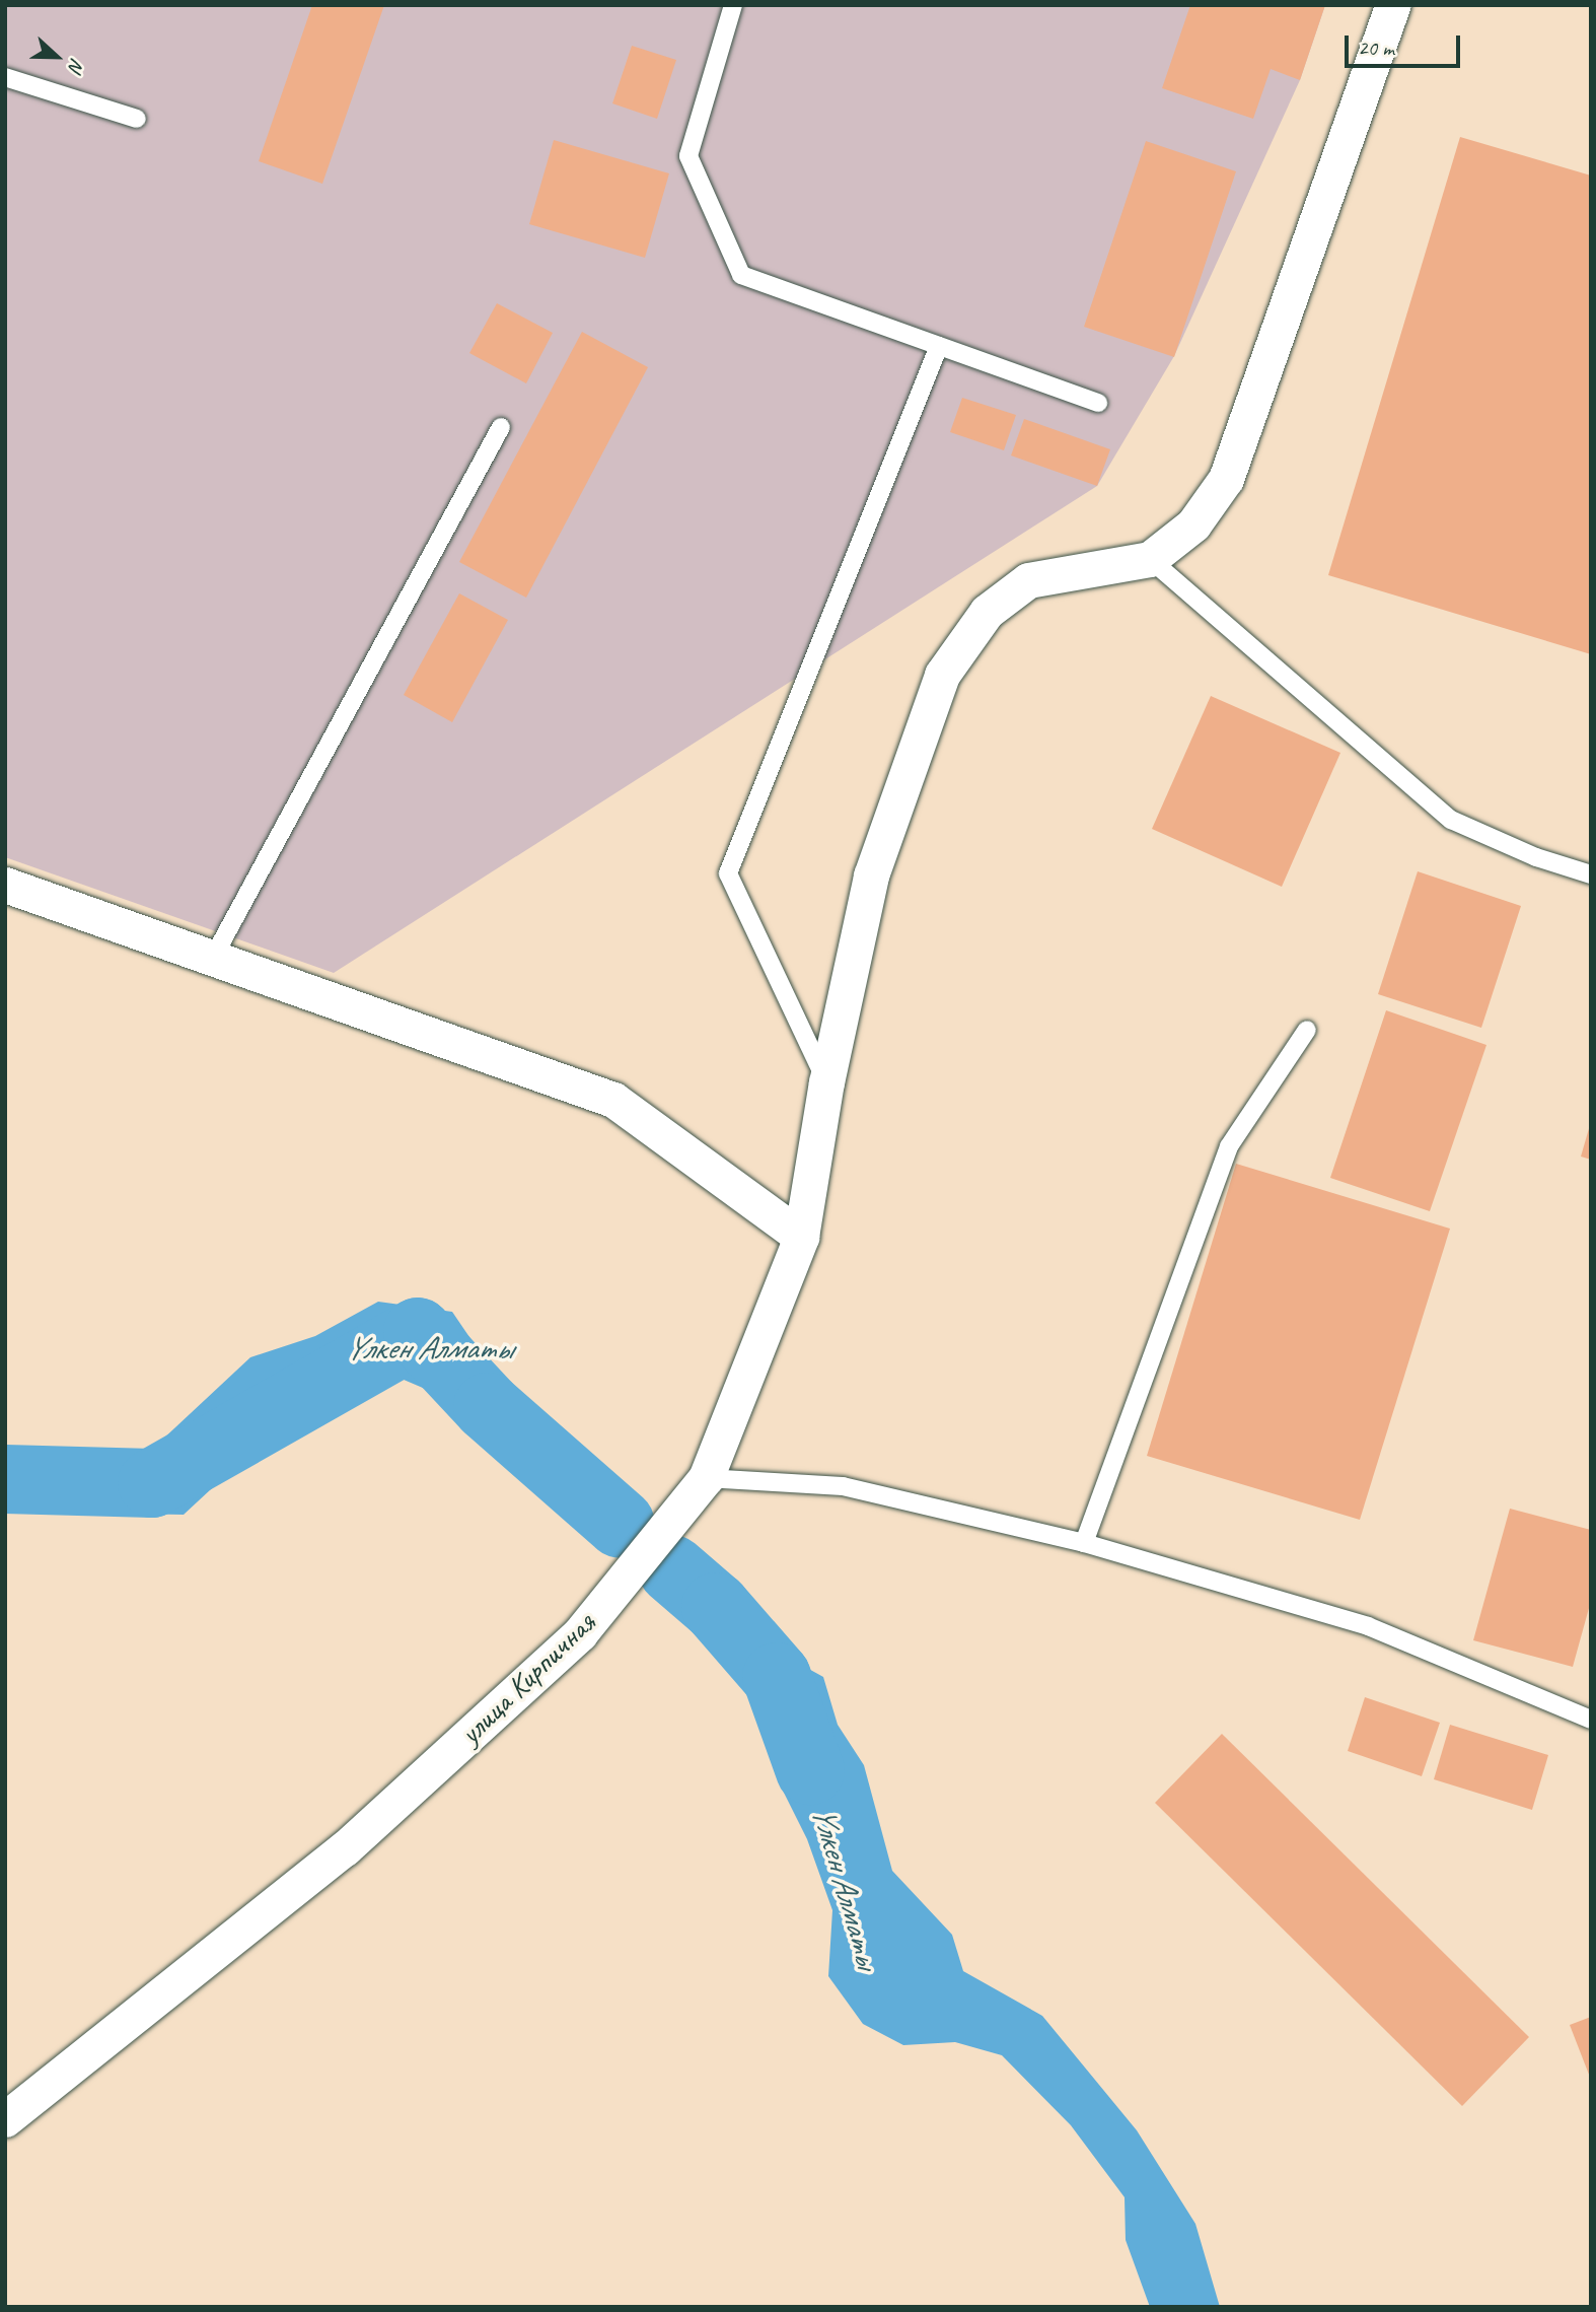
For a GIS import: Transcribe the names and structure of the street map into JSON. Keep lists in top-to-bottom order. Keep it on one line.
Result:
{"streets":{"street":["улица Кирпичная"]},"water":["Үлкен Алматы"],"scale_bar":"20 m","north":"right"}
